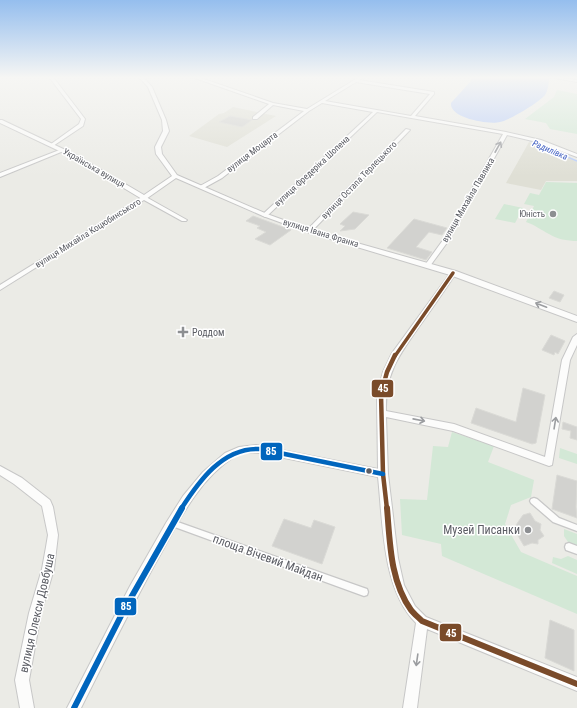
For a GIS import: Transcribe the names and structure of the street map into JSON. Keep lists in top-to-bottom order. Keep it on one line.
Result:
{"streets":{"street":["вулиця Моцарта","Українська вулиця","вулиця Фредеріка Шопена","вулиця Остапа Терлецького","вулиця Михайла Павлика","вулиця Михайла Коцюбинського","вулиця Івана Франка","площа Вічевий Майдан","вулиця Олекси Довбуша"]},"crossings":[["вулиця Моцарта","вулиця Івана Франка"],["Українська вулиця","вулиця Михайла Коцюбинського"],["вулиця Фредеріка Шопена","вулиця Івана Франка"],["вулиця Остапа Терлецького","вулиця Івана Франка"],["вулиця Михайла Павлика","вулиця Івана Франка"],["вулиця Михайла Коцюбинського","вулиця Івана Франка"]],"one_way":["вулиця Михайла Павлика"],"water":["Радилівка"],"places":{"other":["Юність","Музей Писанки"],"health":["Роддом"]},"lines":["transit line 45","transit line 85"]}
